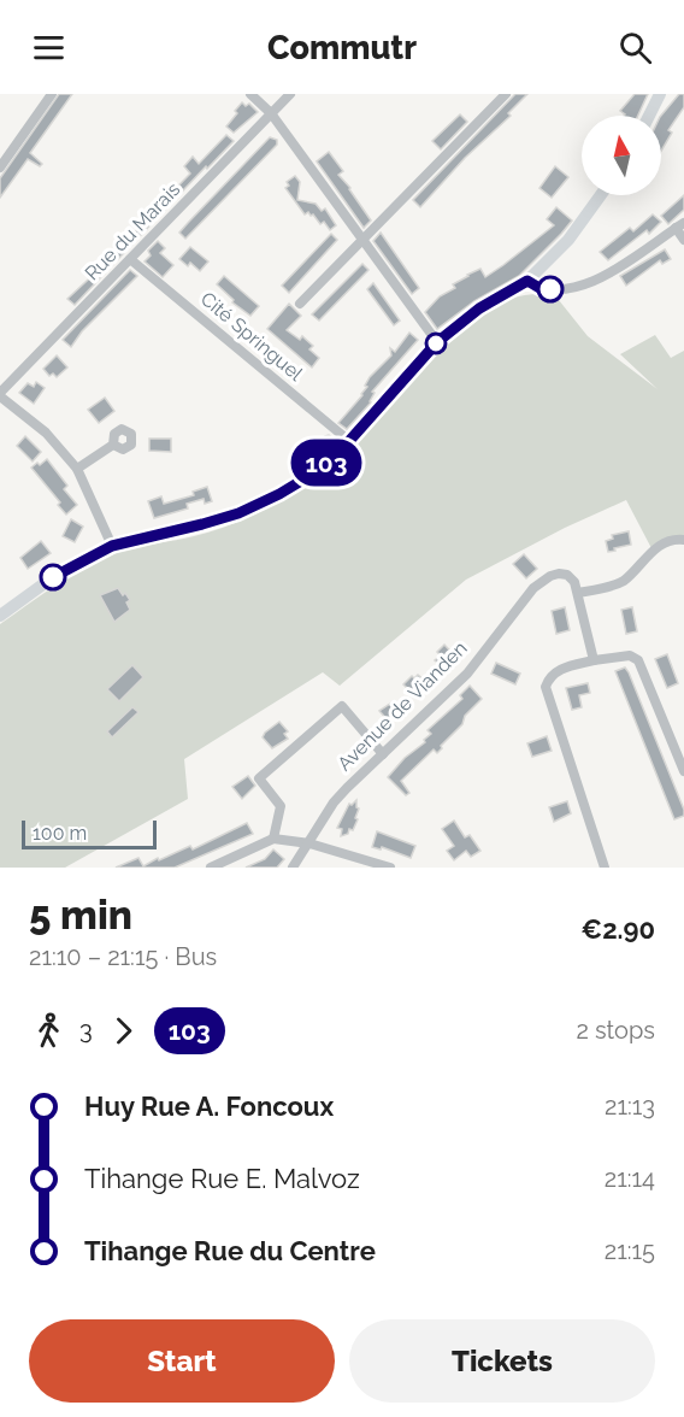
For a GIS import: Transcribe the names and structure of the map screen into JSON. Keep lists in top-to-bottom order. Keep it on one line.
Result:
{"streets":{"street":["Rue du Marais","Cité Springuel","Avenue de Vianden"]},"crossings":[["Rue du Marais","Cité Springuel"]],"lines":["bus line 103"],"scale_bar":"100 m","north":"top","page":{"header":"Commutr","on_map":"103","scale":"100 m","heading":["5 min","21:10 – 21:15 · Bus","€2.90"],"legs":["3","103","2 stops"],"list":[{"name":"Huy Rue A. Foncoux","value":"21:13"},{"name":"Tihange Rue E. Malvoz","value":"21:14"},{"name":"Tihange Rue du Centre","value":"21:15"}],"buttons":["Start","Tickets"]}}
